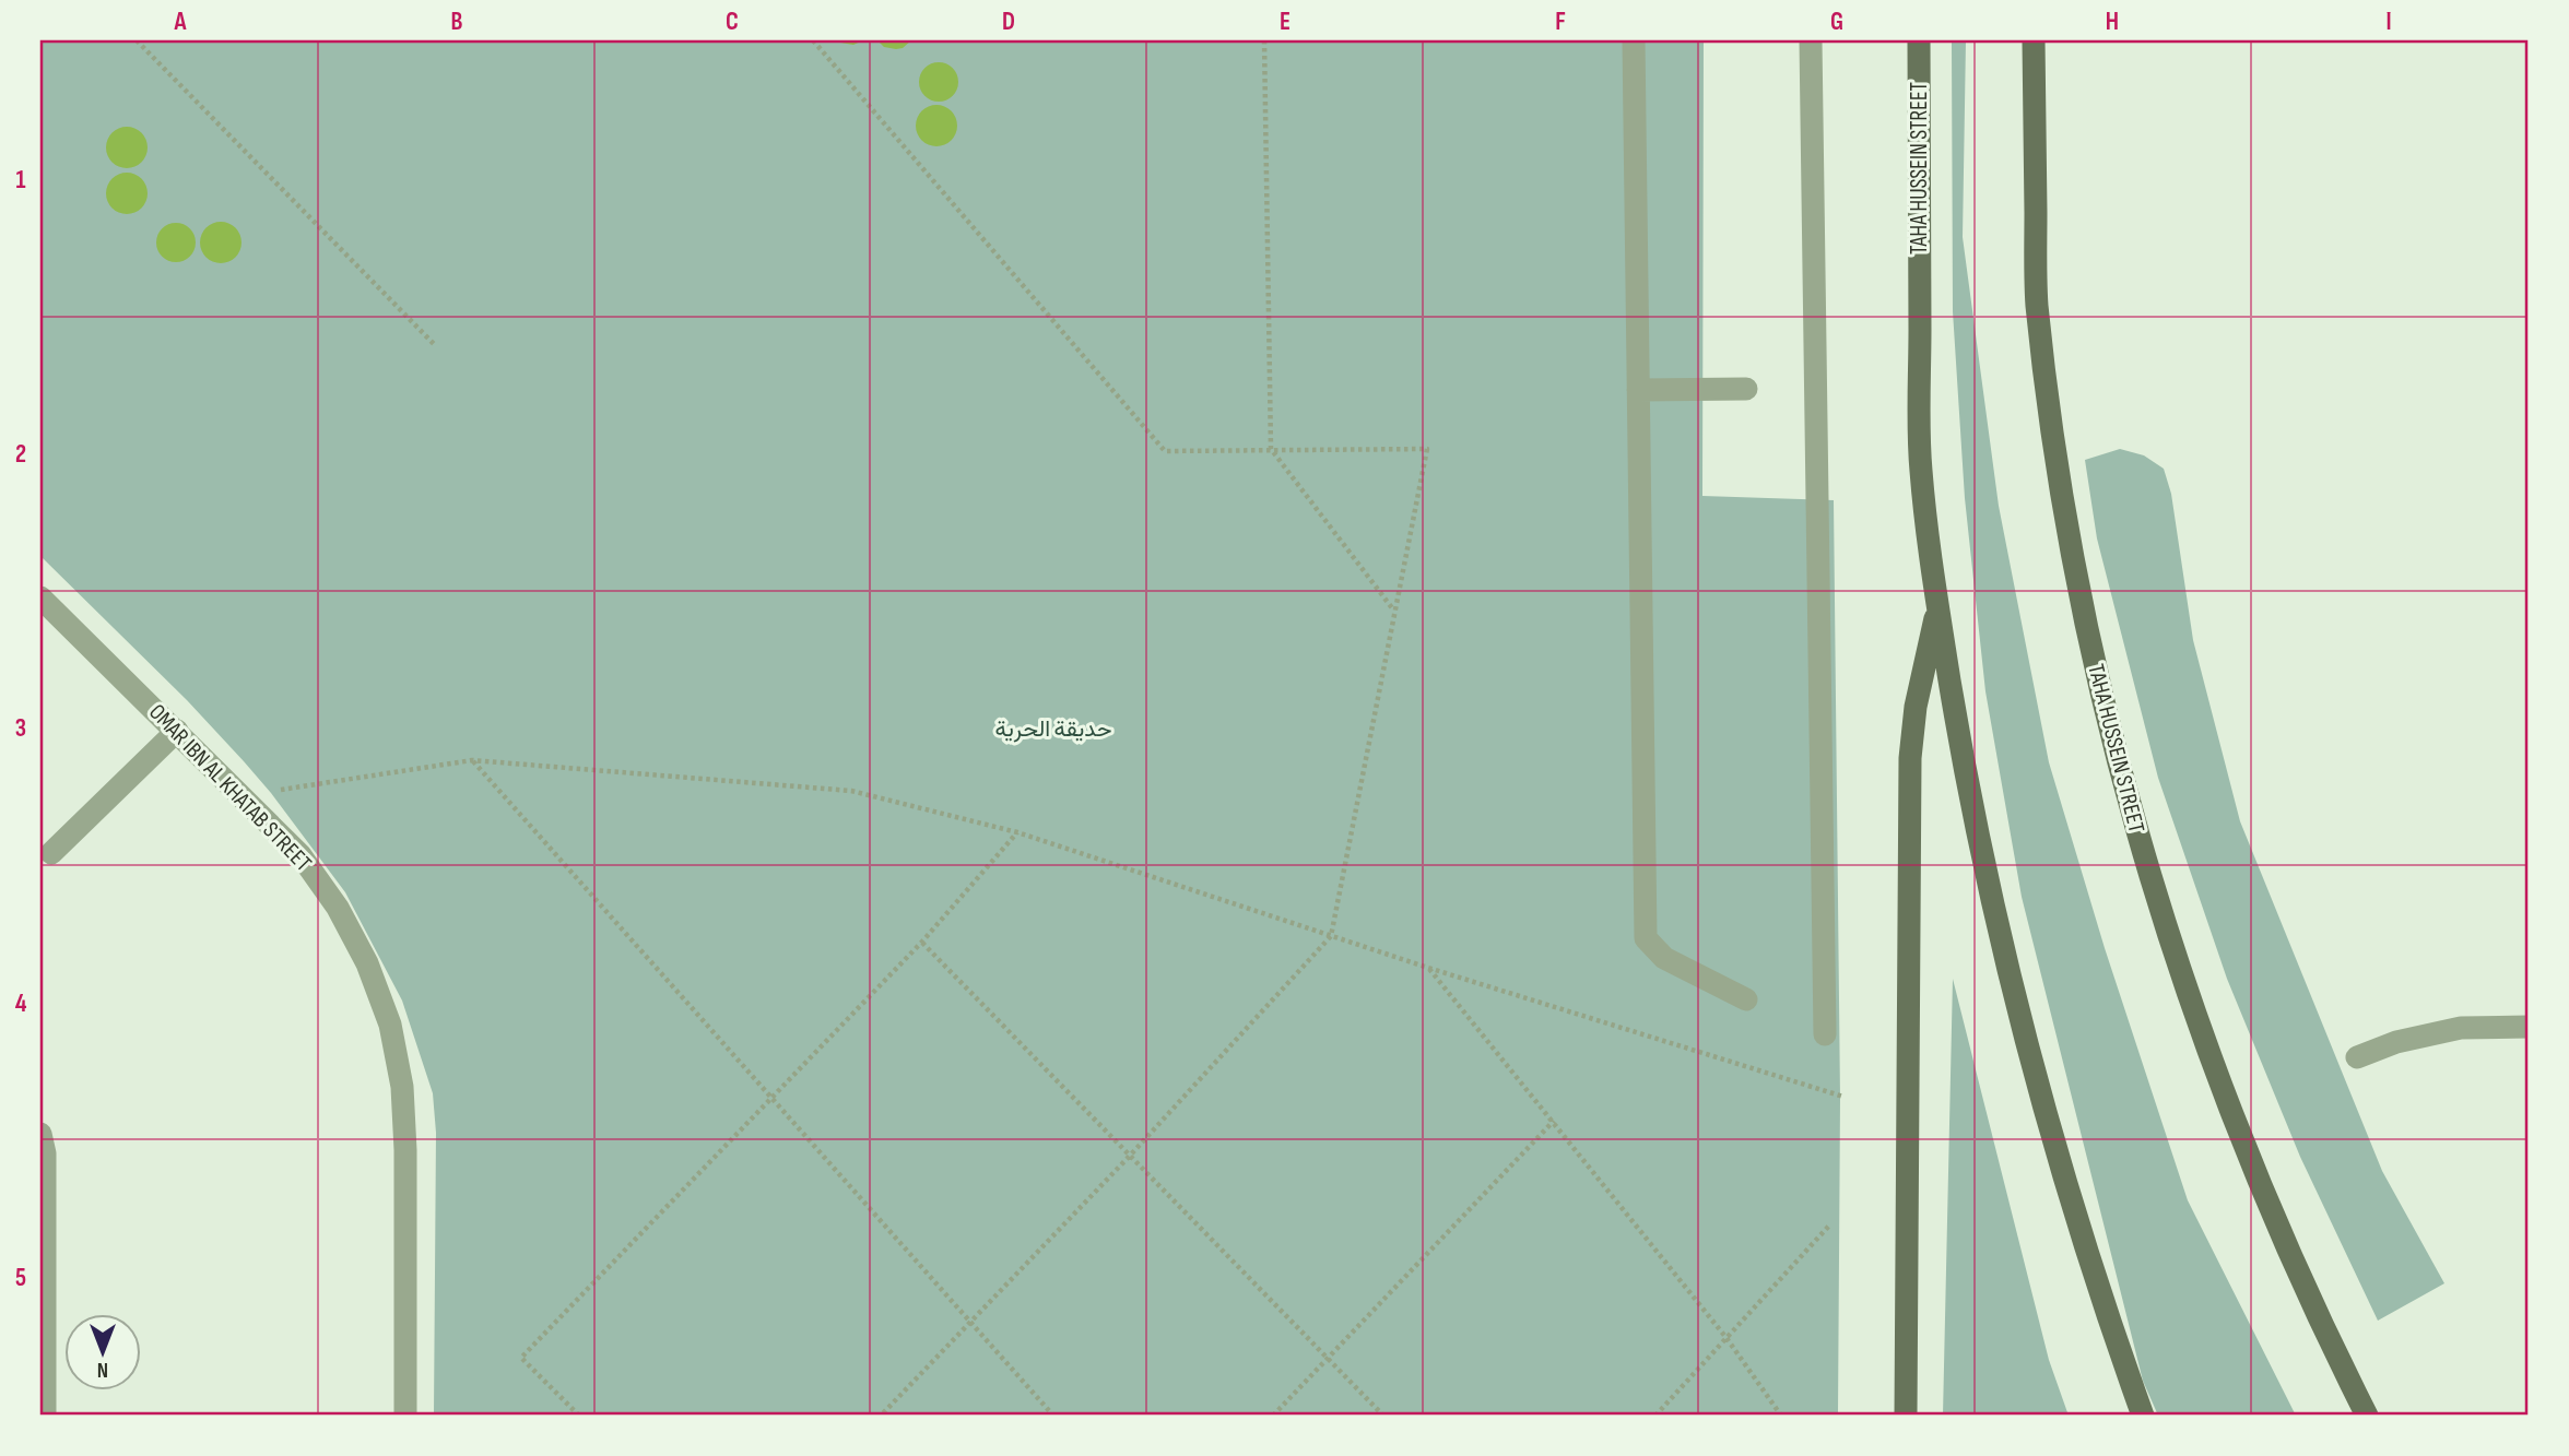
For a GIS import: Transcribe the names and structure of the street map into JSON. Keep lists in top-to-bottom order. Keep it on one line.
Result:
{"streets":{"main road":["TAHA HUSSEIN STREET"],"street":["OMAR IBN AL KHATAB STREET"]},"parks":["حديقة الحرية"],"north":"bottom","grid":{"columns":["A","B","C","D","E","F","G","H","I"],"rows":["1","2","3","4","5"]}}
